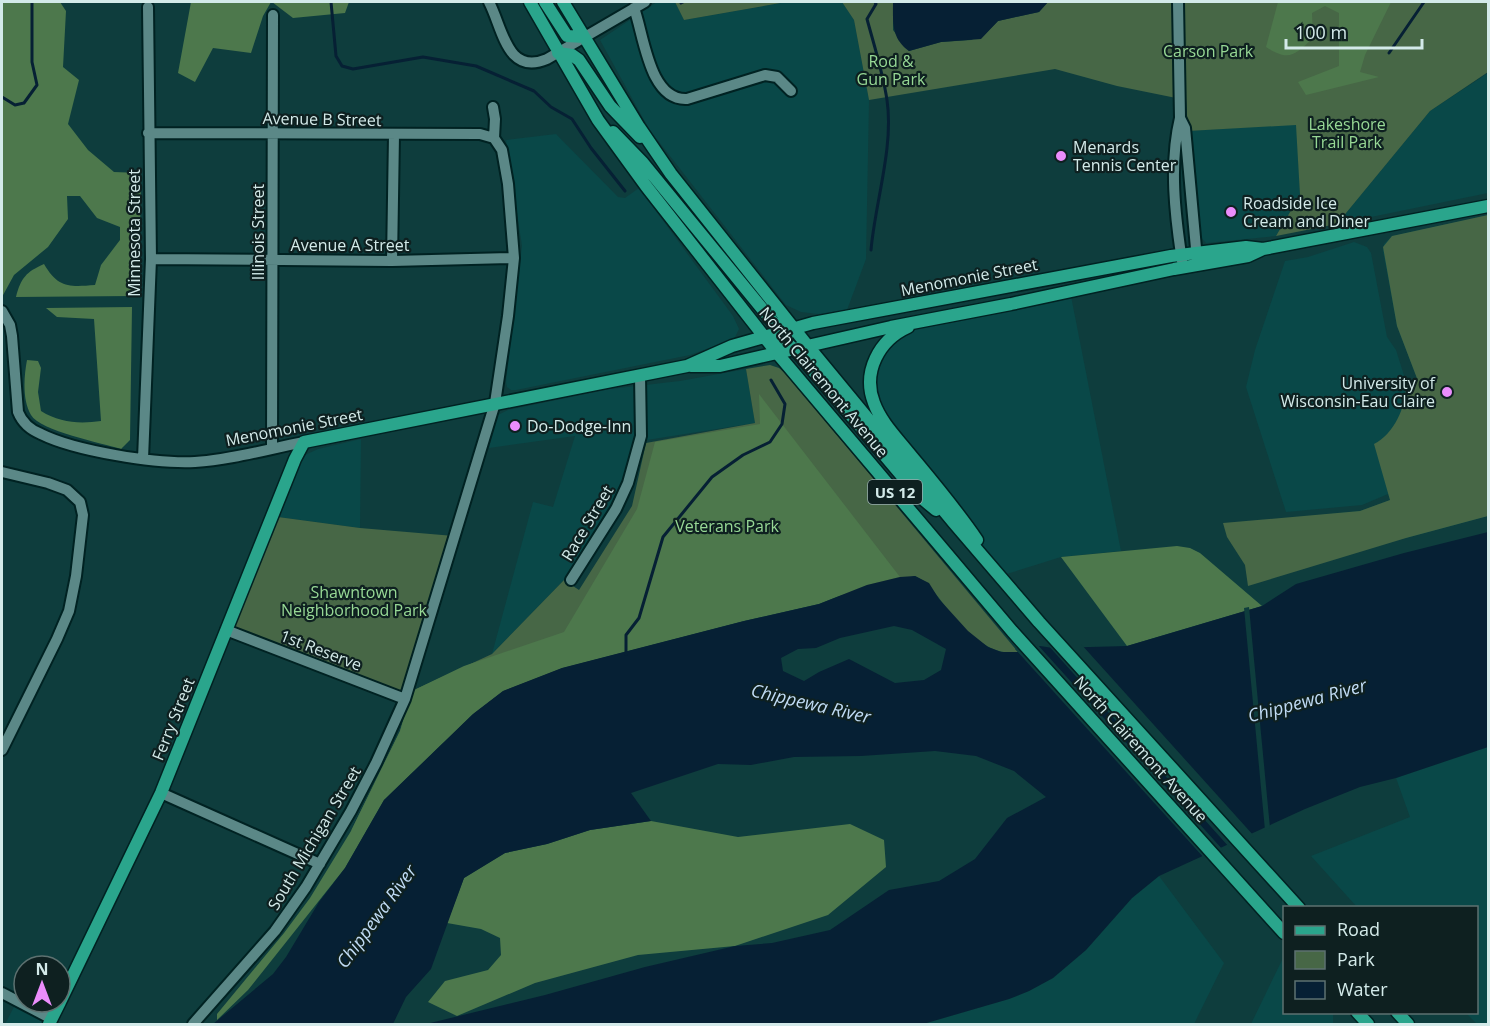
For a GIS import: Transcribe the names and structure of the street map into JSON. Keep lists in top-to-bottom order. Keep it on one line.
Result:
{"streets":{"main road":["Menomonie Street","North Clairemont Avenue","US 12","Ferry Street"],"street":["Avenue B Street","Illinois Street","Minnesota Street","Avenue A Street","Race Street","1st Reserve","South Michigan Street"]},"crossings":[["Avenue B Street","Illinois Street"],["Avenue B Street","Minnesota Street"],["Avenue B Street","South Michigan Street"],["Illinois Street","Avenue A Street"],["Illinois Street","Menomonie Street"],["Minnesota Street","Avenue A Street"],["Minnesota Street","Menomonie Street"],["Avenue A Street","South Michigan Street"],["Menomonie Street","North Clairemont Avenue"],["Menomonie Street","Race Street"],["Menomonie Street","Ferry Street"],["Menomonie Street","South Michigan Street"],["1st Reserve","Ferry Street"],["1st Reserve","South Michigan Street"]],"water":["Chippewa River"],"parks":["Carson Park","Rod & Gun Park","Lakeshore Trail Park","Veterans Park","Shawntown Neighborhood Park"],"places":["Menards Tennis Center","Roadside Ice Cream and Diner","University of Wisconsin-Eau Claire","Do-Dodge-Inn"],"legend":["Road","Park","Water"],"scale_bar":"100 m","north":"top"}
